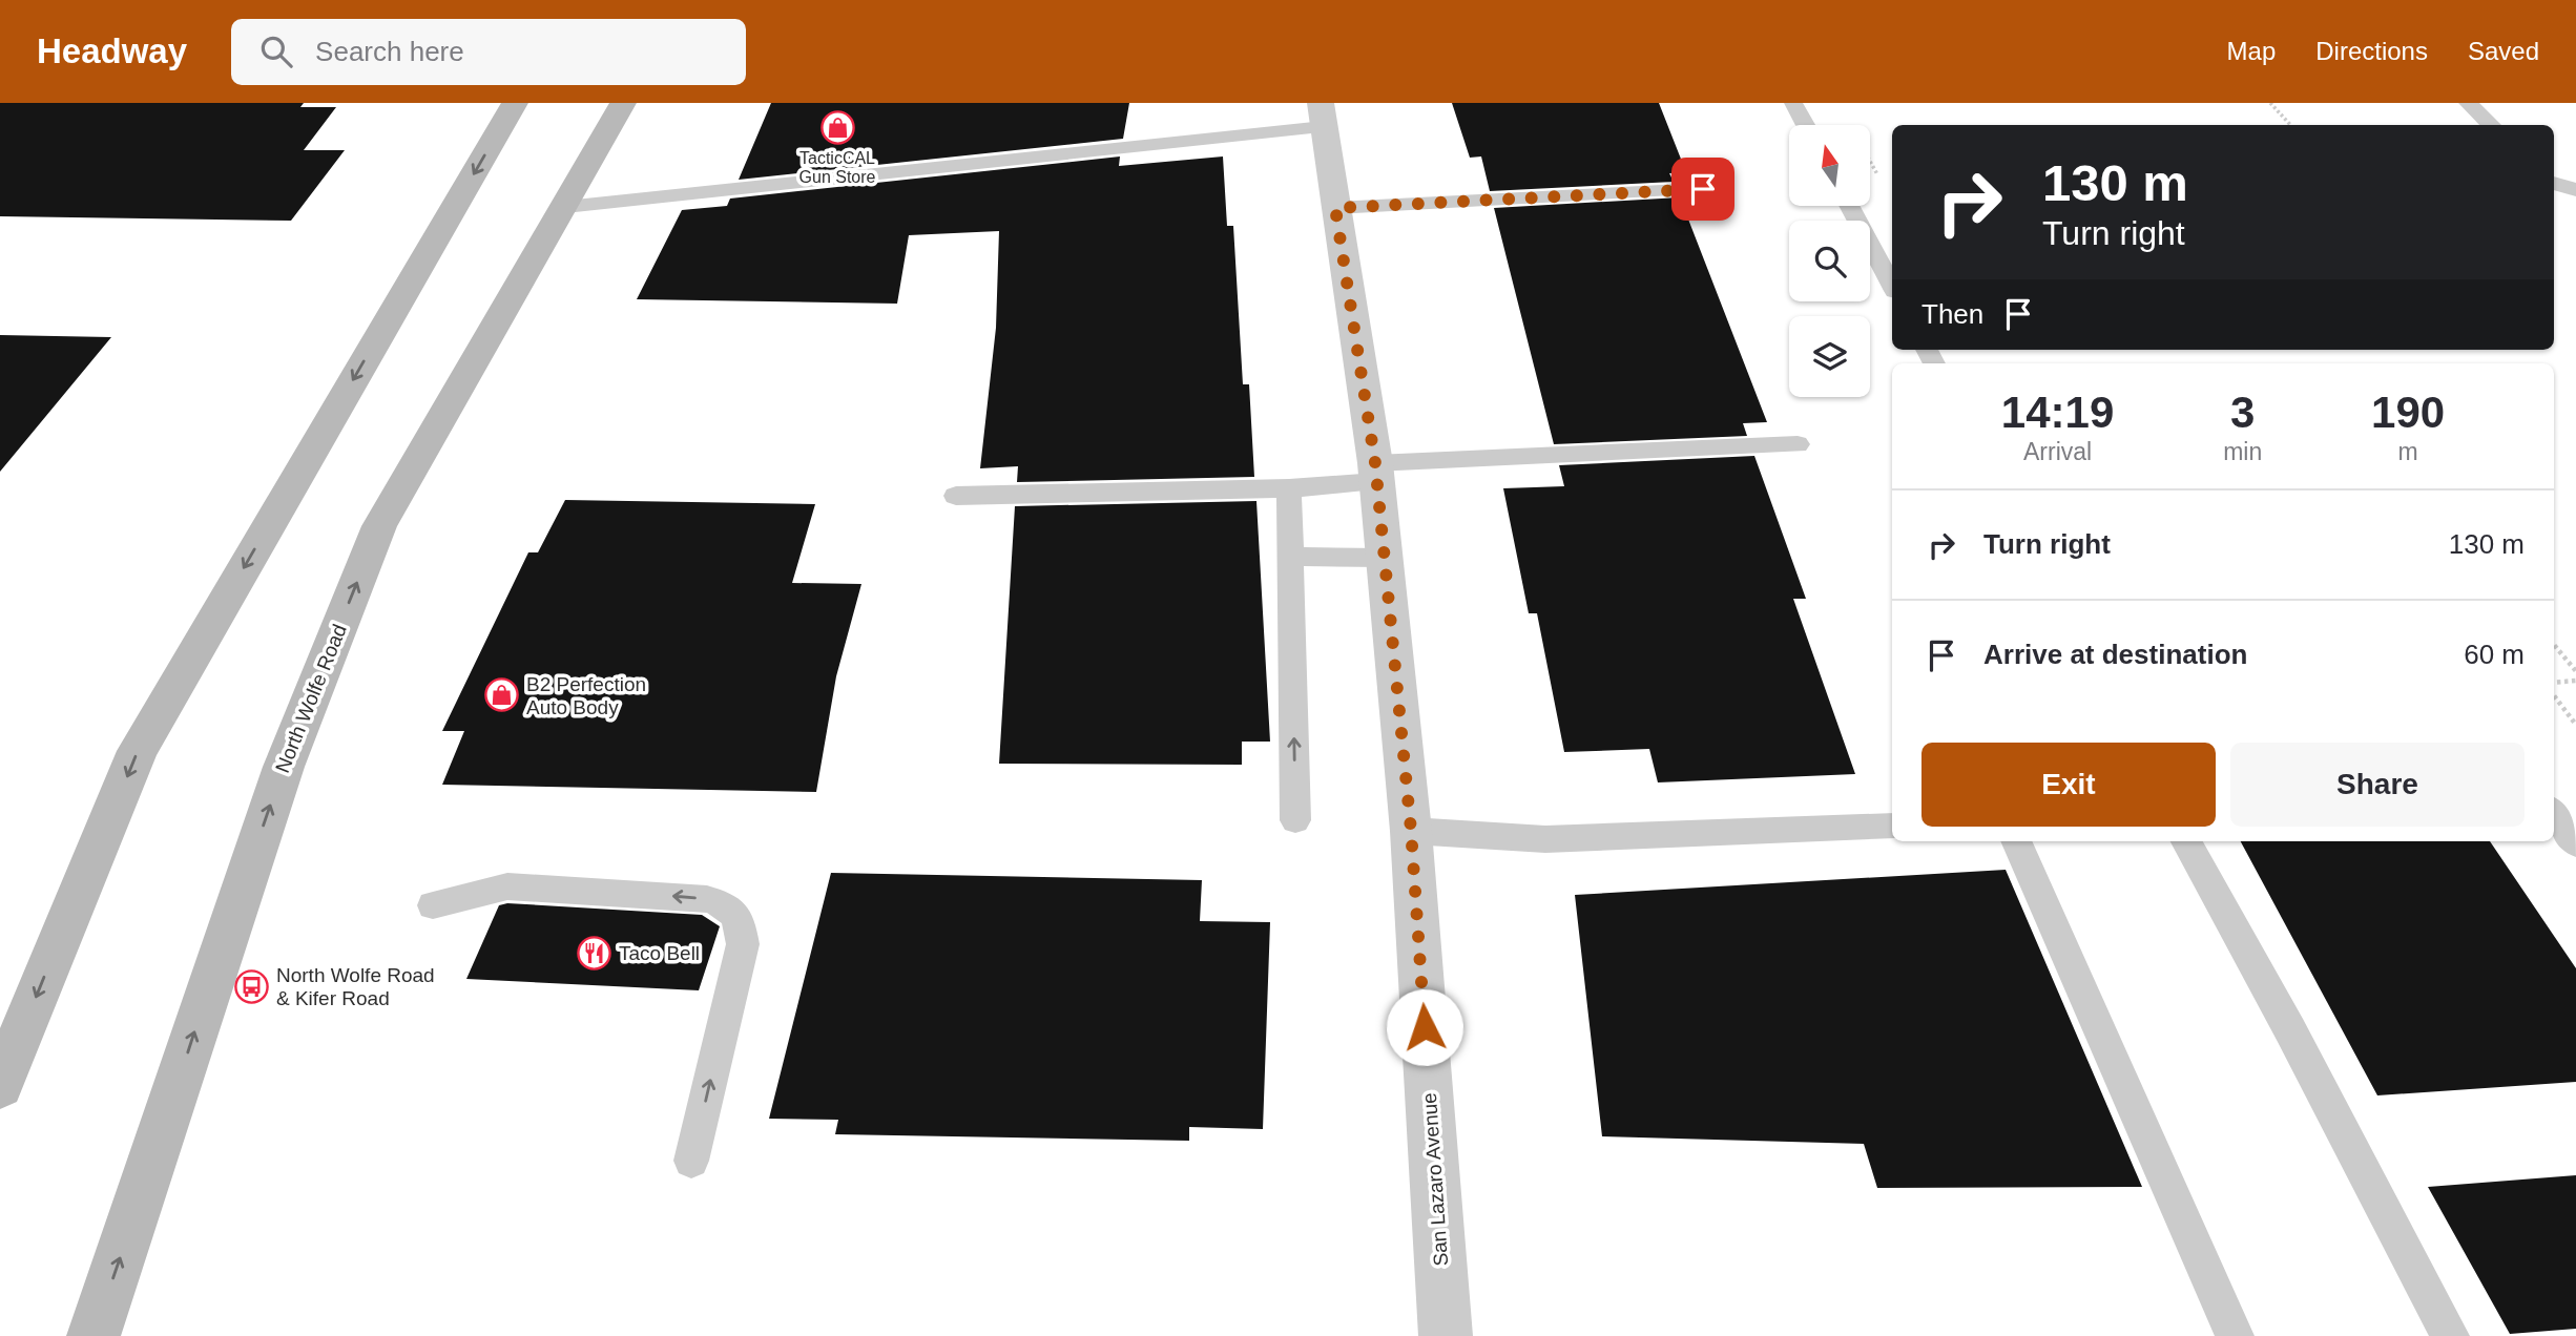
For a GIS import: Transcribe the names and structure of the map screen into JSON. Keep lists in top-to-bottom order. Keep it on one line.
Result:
{"streets":{"main road":["North Wolfe Road"],"street":["San Lazaro Avenue"]},"places":{"shop":["TacticCAL Gun Store","B2 Perfection Auto Body"],"restaurant":["Taco Bell"],"bus stop":["North Wolfe Road & Kifer Road"]},"north":"top","page":{"header":"Headway","search":"Search here","nav":["Map","Directions","Saved"],"turn":["130 m","Turn right"],"then":"Then","eta":["14:19","Arrival","3","min","190","m"],"list":[{"name":"Turn right","value":"130 m"},{"name":"Arrive at destination","value":"60 m"}],"buttons":["Exit","Share"]}}
